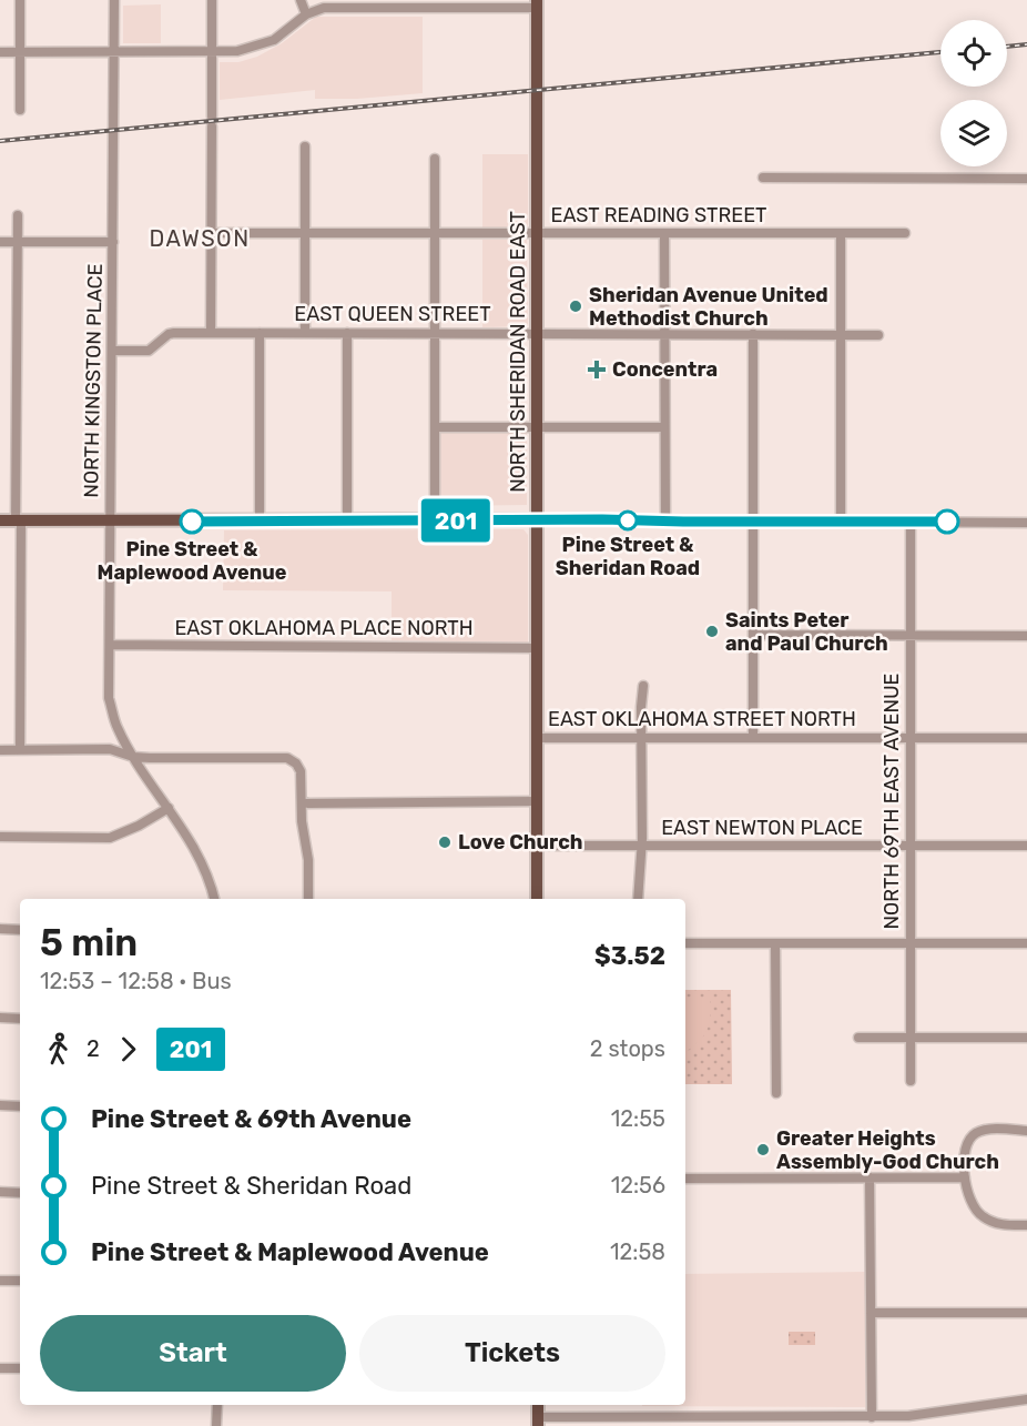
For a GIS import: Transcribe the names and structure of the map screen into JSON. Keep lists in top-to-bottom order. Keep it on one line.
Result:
{"streets":{"main road":["NORTH SHERIDAN ROAD EAST"],"street":["EAST READING STREET","EAST QUEEN STREET","NORTH KINGSTON PLACE","EAST OKLAHOMA PLACE NORTH","EAST OKLAHOMA STREET NORTH","NORTH 69TH EAST AVENUE","EAST NEWTON PLACE"]},"crossings":[["EAST READING STREET","NORTH SHERIDAN ROAD EAST"],["EAST QUEEN STREET","NORTH SHERIDAN ROAD EAST"],["EAST QUEEN STREET","NORTH KINGSTON PLACE"],["NORTH SHERIDAN ROAD EAST","EAST OKLAHOMA PLACE NORTH"],["NORTH SHERIDAN ROAD EAST","EAST OKLAHOMA STREET NORTH"],["NORTH SHERIDAN ROAD EAST","EAST NEWTON PLACE"],["NORTH KINGSTON PLACE","EAST OKLAHOMA PLACE NORTH"],["EAST OKLAHOMA STREET NORTH","NORTH 69TH EAST AVENUE"],["NORTH 69TH EAST AVENUE","EAST NEWTON PLACE"]],"districts":["DAWSON"],"places":{"other":["Sheridan Avenue United Methodist Church","Pine Street & Sheridan Road","Pine Street & Maplewood Avenue","Saints Peter and Paul Church","Love Church","Greater Heights Assembly-God Church"],"health":["Concentra"]},"lines":["bus line 201"],"page":{"on_map":"201","heading":["5 min","12:53 – 12:58 · Bus","$3.52"],"legs":["2","201","2 stops"],"list":[{"name":"Pine Street & 69th Avenue","value":"12:55"},{"name":"Pine Street & Sheridan Road","value":"12:56"},{"name":"Pine Street & Maplewood Avenue","value":"12:58"}],"buttons":["Start","Tickets"]}}
